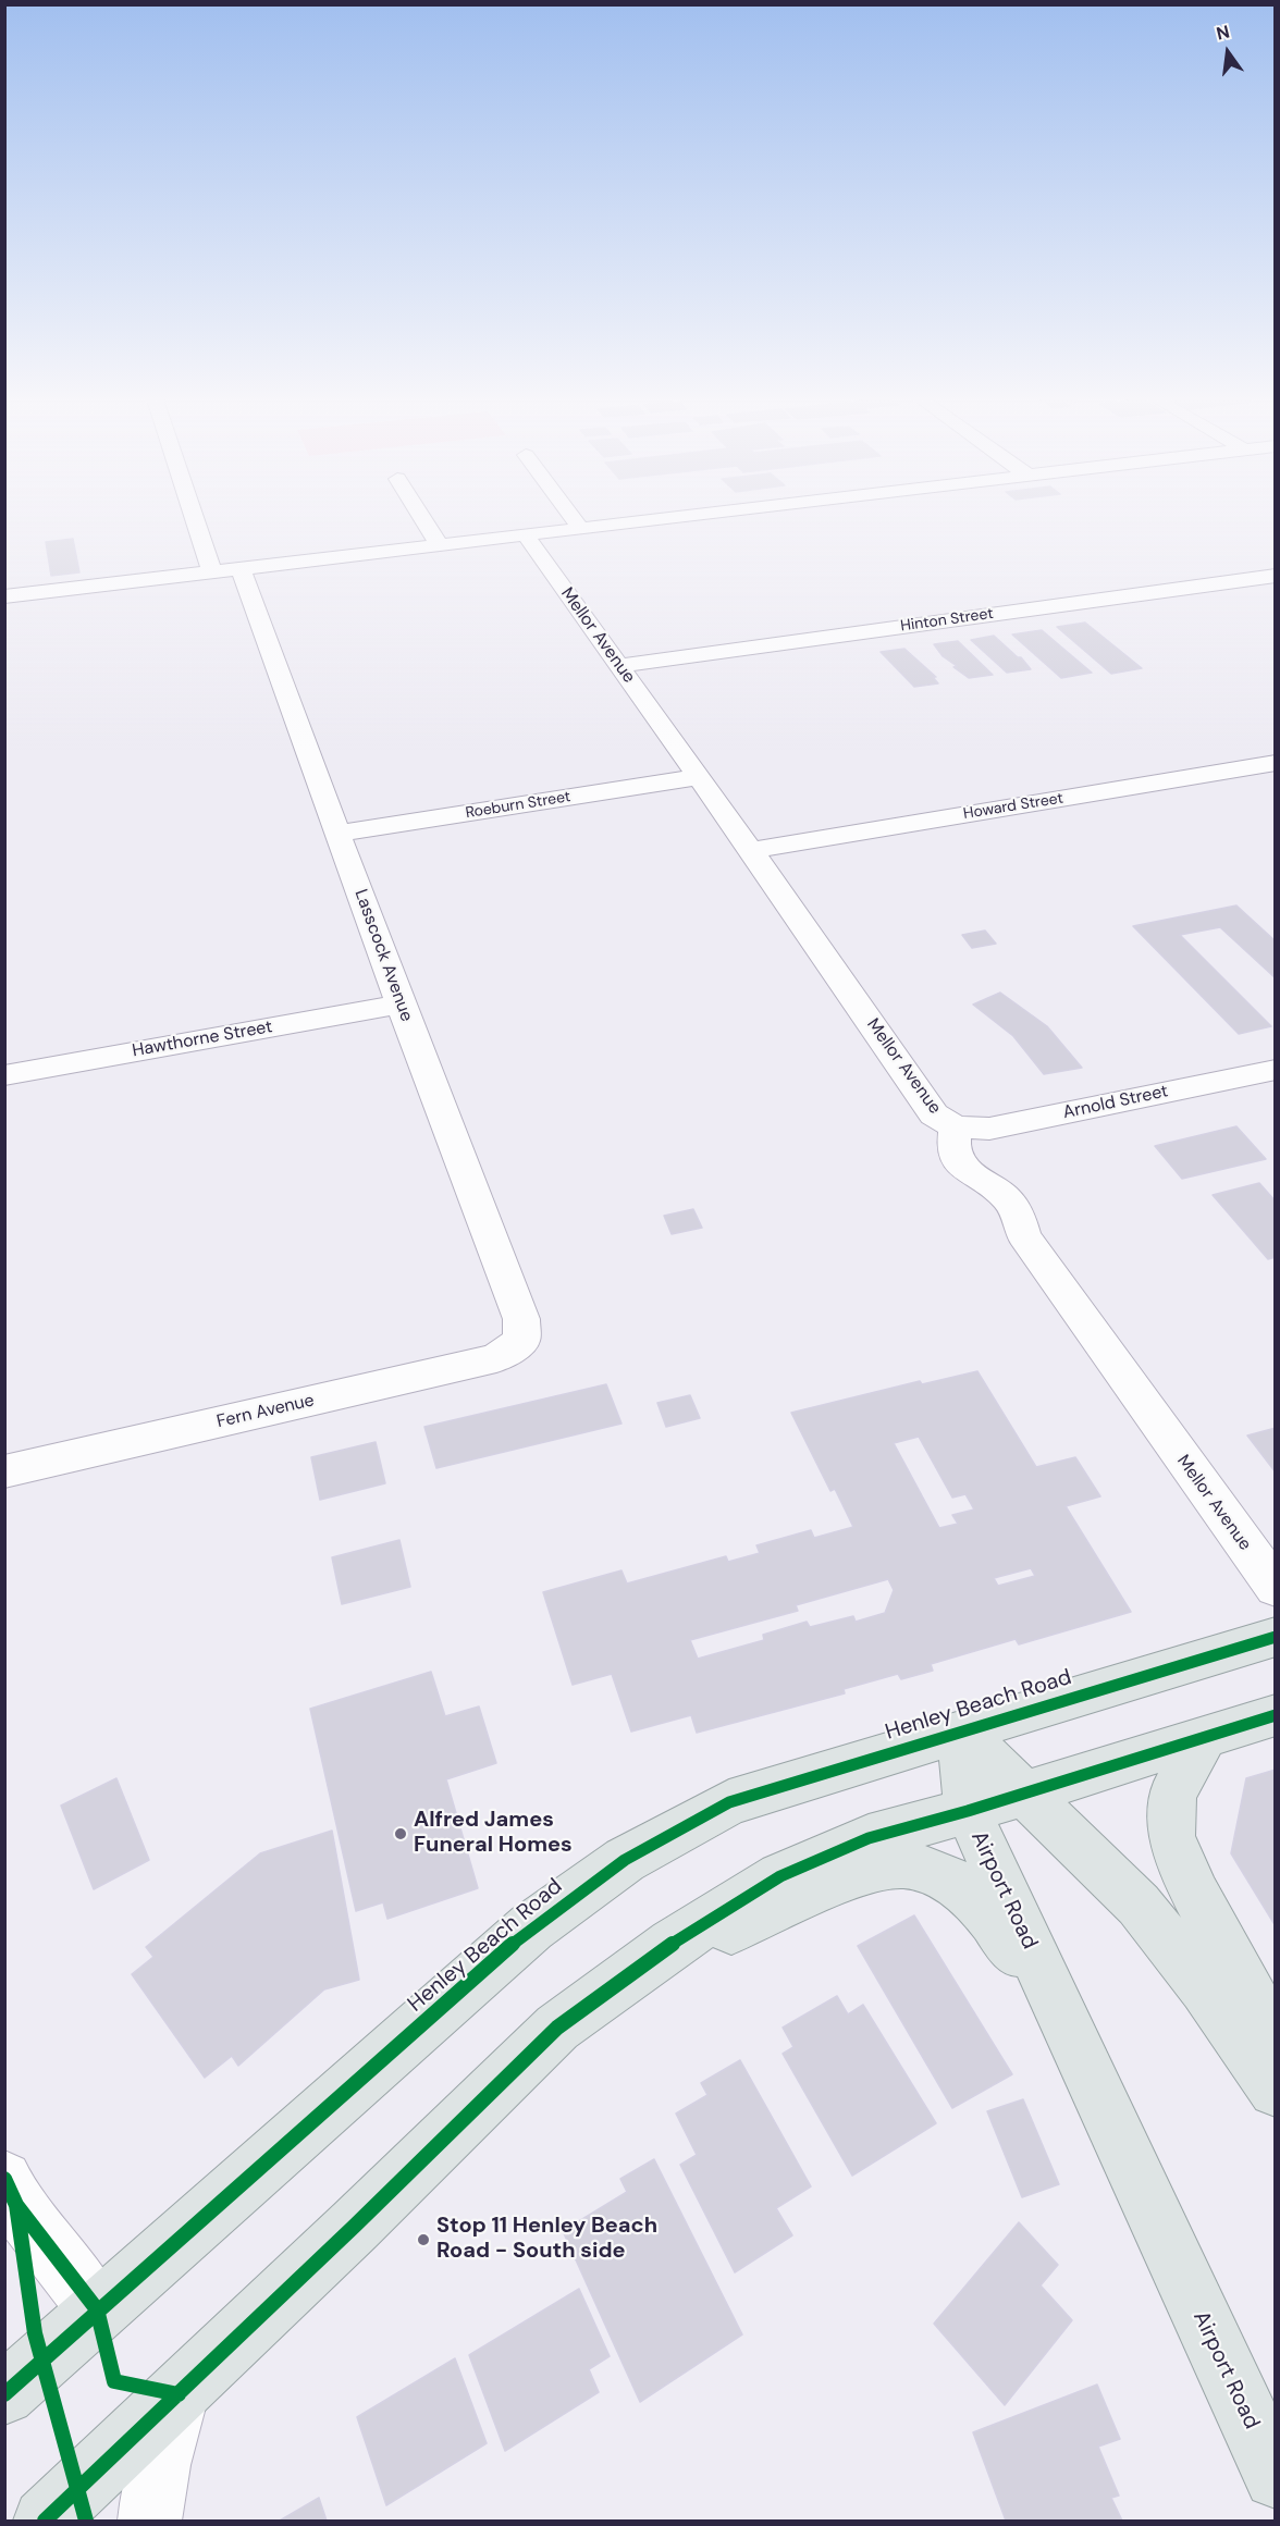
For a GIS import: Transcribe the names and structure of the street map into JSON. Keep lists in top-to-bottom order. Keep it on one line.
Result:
{"streets":{"main road":["Henley Beach Road","Airport Road"],"street":["Hinton Street","Mellor Avenue","Roeburn Street","Howard Street","Lasscock Avenue","Hawthorne Street","Arnold Street","Fern Avenue"]},"crossings":[["Hinton Street","Mellor Avenue"],["Mellor Avenue","Roeburn Street"],["Mellor Avenue","Howard Street"],["Mellor Avenue","Arnold Street"],["Roeburn Street","Lasscock Avenue"],["Lasscock Avenue","Hawthorne Street"],["Lasscock Avenue","Fern Avenue"],["Henley Beach Road","Airport Road"]],"places":["Alfred James Funeral Homes","Stop 11 Henley Beach Road - South side"],"north":"top"}
